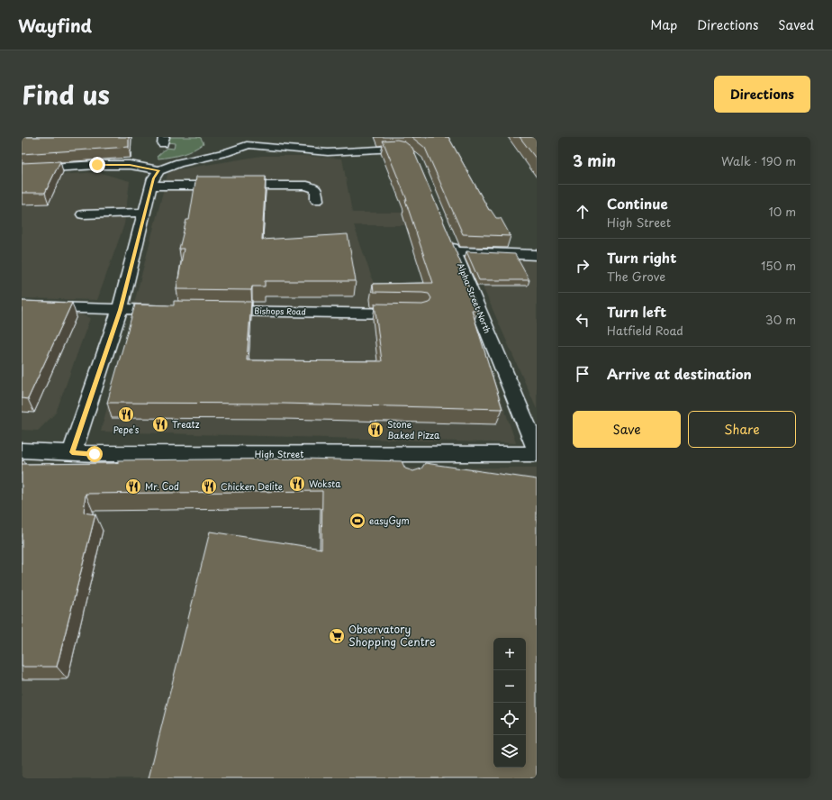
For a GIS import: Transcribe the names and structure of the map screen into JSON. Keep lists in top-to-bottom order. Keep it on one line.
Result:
{"streets":{"street":["Alpha Street North","Bishops Road","High Street"]},"places":{"restaurant":["Pepe's","Treatz","Stone Baked Pizza","Woksta","Mr. Cod","Chicken Delite"],"sports":["easyGym"],"supermarket":["Observatory Shopping Centre"]},"page":{"header":"Wayfind","nav":["Map","Directions","Saved"],"title":"Find us","buttons":["Directions",["Save","Share"]],"heading":["3 min","Walk · 190 m"],"list":[["Continue","High Street","10 m"],["Turn right","The Grove","150 m"],["Turn left","Hatfield Road","30 m"],"Arrive at destination"],"map_buttons":["+","−"]}}
